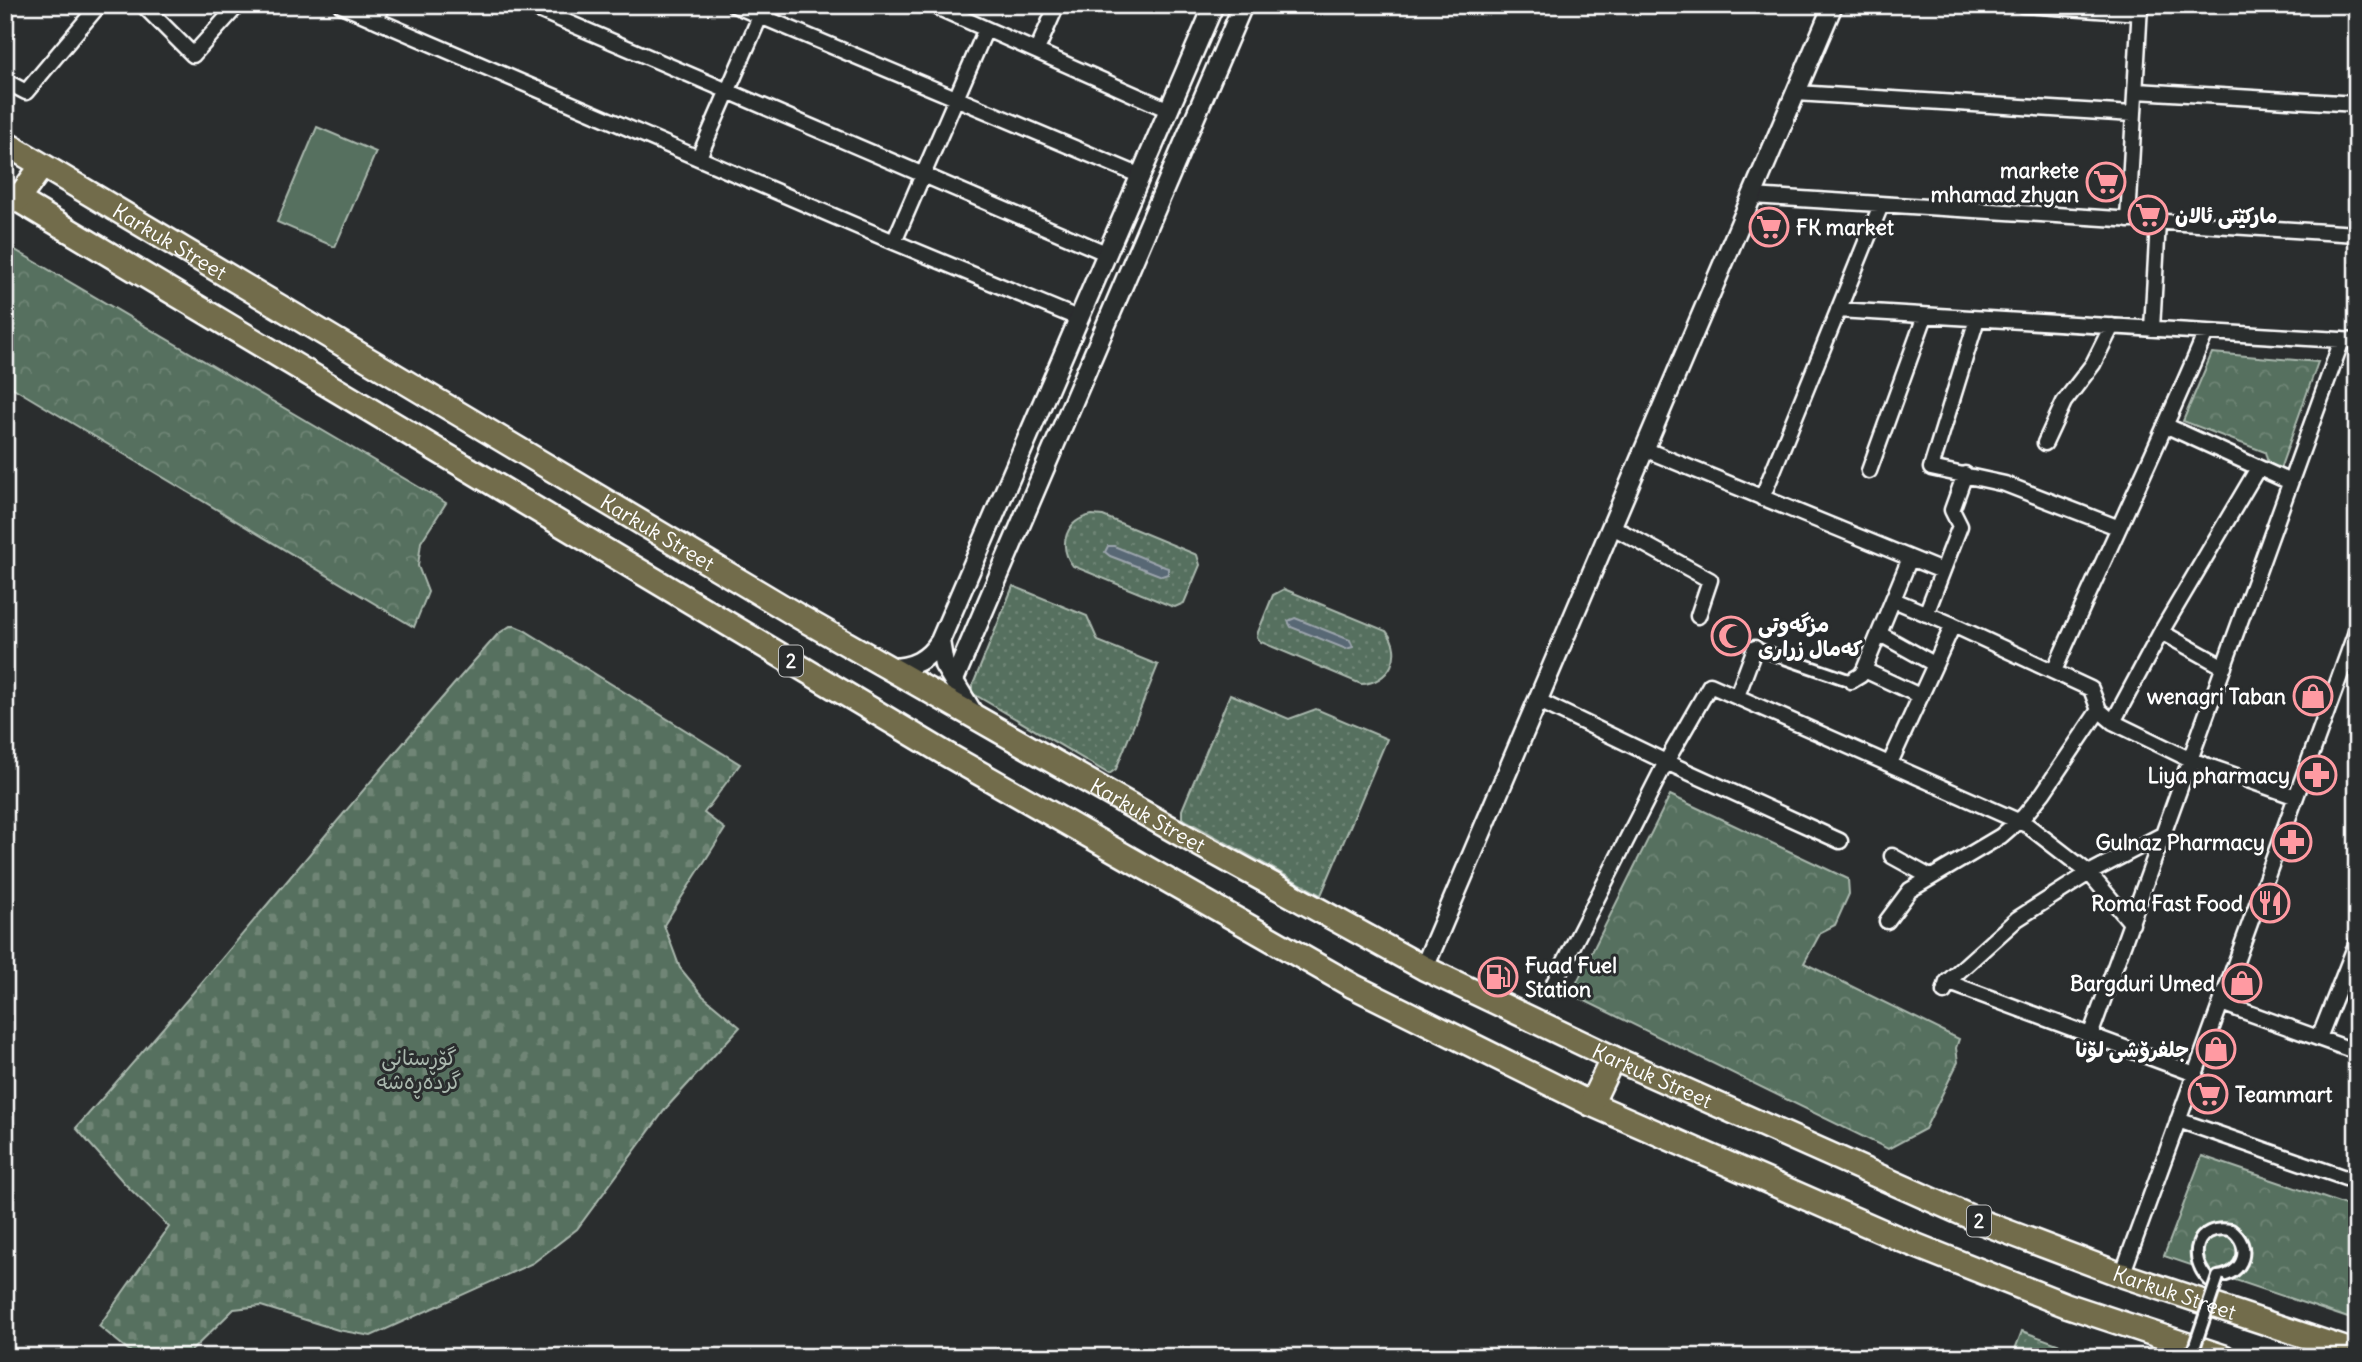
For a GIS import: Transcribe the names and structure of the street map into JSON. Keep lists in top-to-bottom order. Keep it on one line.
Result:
{"streets":{"highway":["Karkuk Street","2"]},"parks":["گۆڕستانی گردەڕەشە"],"places":{"supermarket":["markete mhamad zhyan","مارکێتی ئالان","FK market","Teammart"],"mosque":["مزگەوتی کەمال زراری"],"shop":["wenagri Taban","Bargduri Umed","جلفرۆشی لۆنا"],"pharmacy":["Liya pharmacy","Gulnaz Pharmacy"],"restaurant":["Roma Fast Food"],"fuel station":["Fuad Fuel Station"]}}
